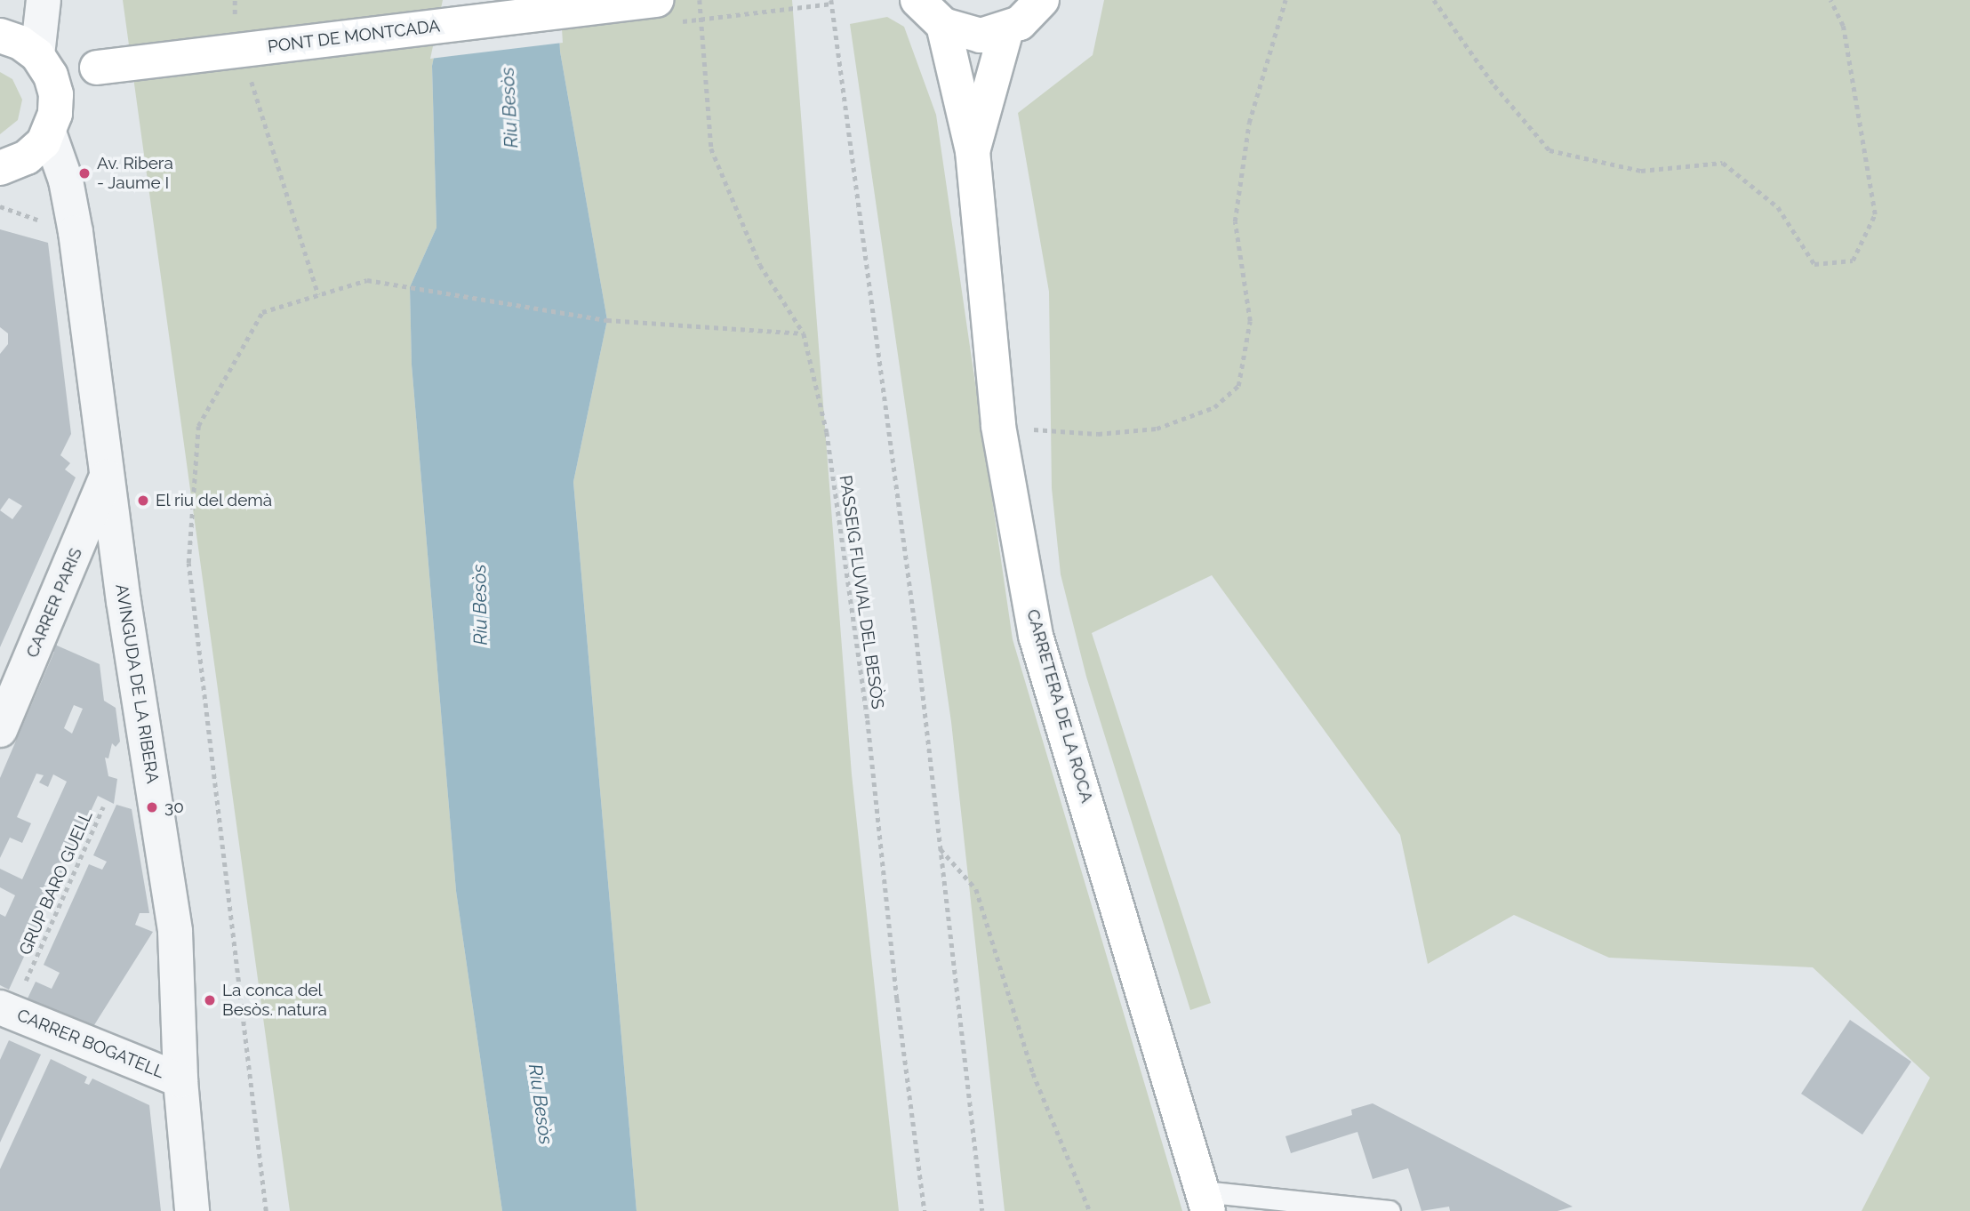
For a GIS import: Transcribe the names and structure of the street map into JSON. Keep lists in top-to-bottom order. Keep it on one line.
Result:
{"streets":{"street":["PONT DE MONTCADA","CARRER PARIS","AVINGUDA DE LA RIBERA","CARRETERA DE LA ROCA","CARRER BOGATELL"],"path":["PASSEIG FLUVIAL DEL BESÒS","GRUP BARO GUELL"]},"crossings":[["CARRER PARIS","AVINGUDA DE LA RIBERA"],["AVINGUDA DE LA RIBERA","CARRER BOGATELL"],["GRUP BARO GUELL","CARRER BOGATELL"]],"water":["Riu Besòs"],"places":["Av. Ribera - Jaume I","El riu del demà","30","La conca del Besòs. natura"]}
